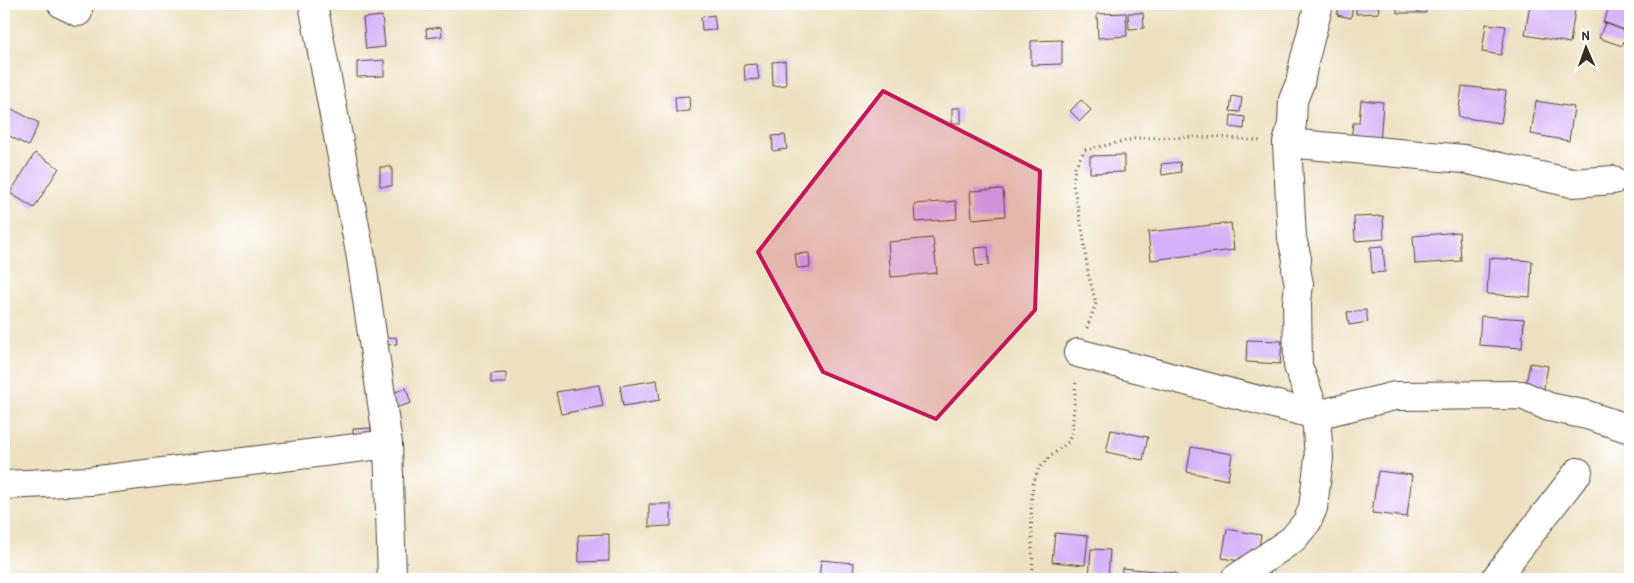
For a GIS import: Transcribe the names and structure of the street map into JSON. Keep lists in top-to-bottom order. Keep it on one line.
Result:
{"north":"top"}
